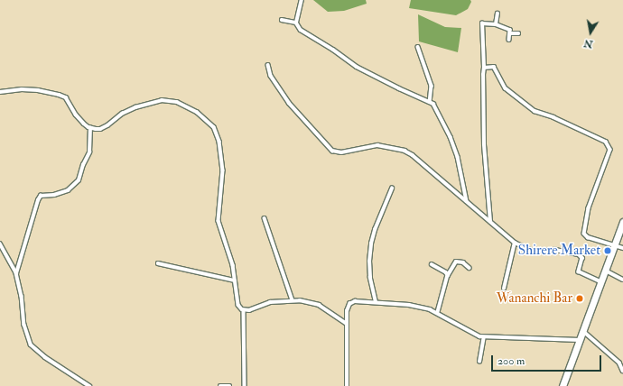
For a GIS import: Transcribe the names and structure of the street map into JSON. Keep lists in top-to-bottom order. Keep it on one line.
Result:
{"places":["Shirere Market","Wananchi Bar"],"scale_bar":"200 m","north":"bottom"}
